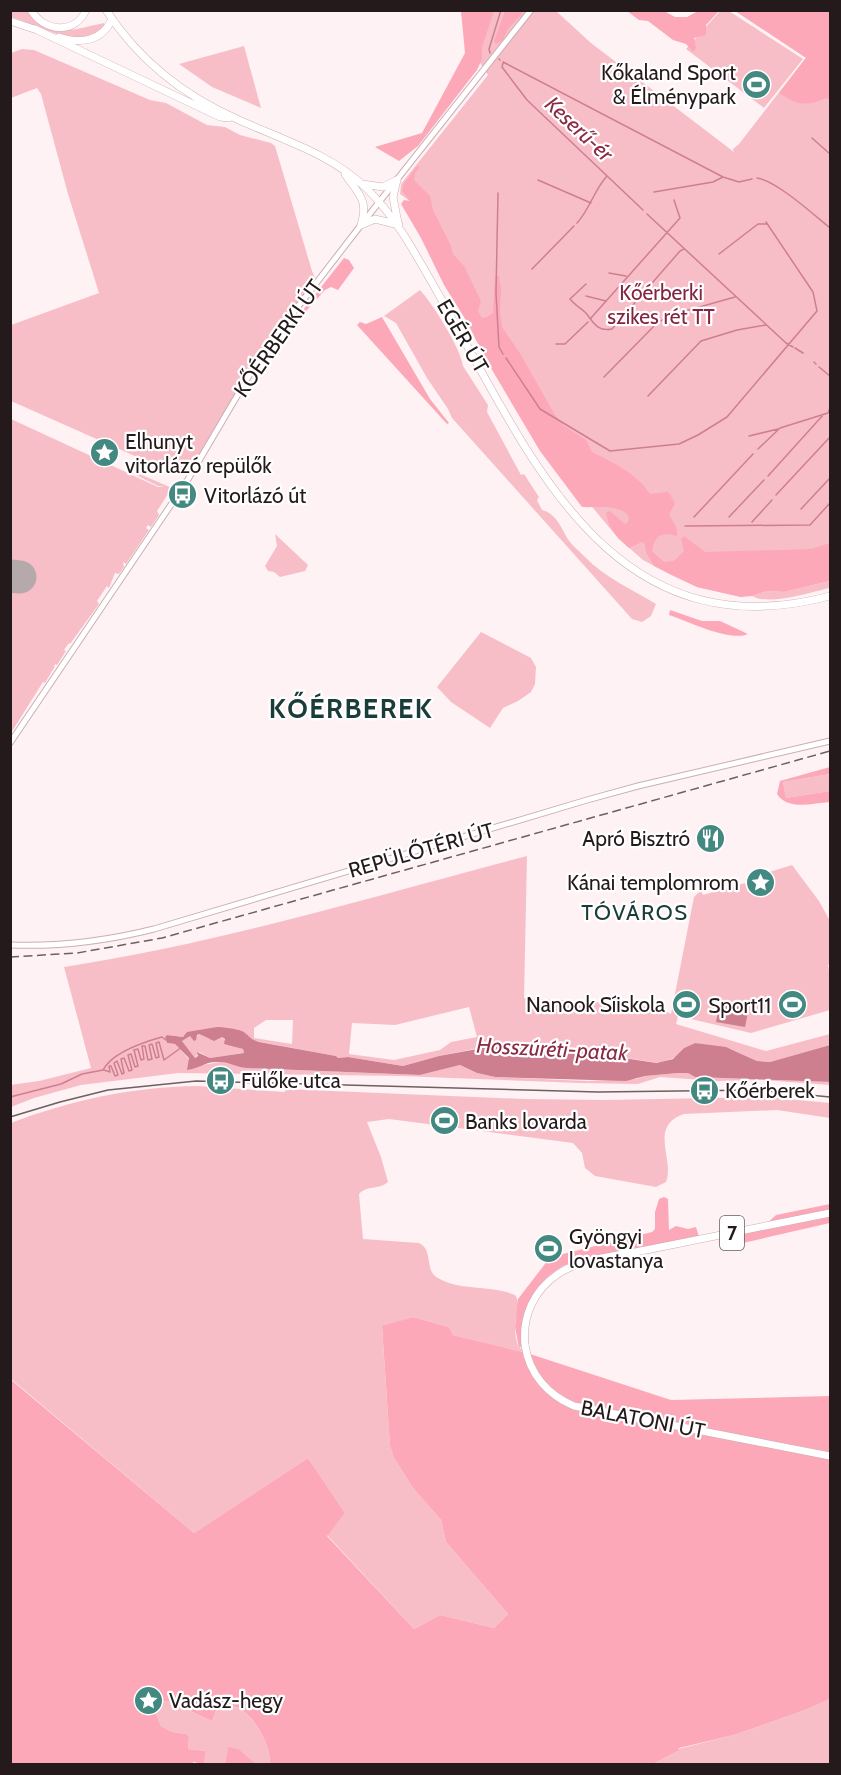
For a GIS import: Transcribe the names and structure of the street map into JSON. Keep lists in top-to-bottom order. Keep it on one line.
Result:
{"streets":{"main road":["EGÉR ÚT","7","BALATONI ÚT"],"street":["KŐÉRBERKI ÚT","REPÜLŐTÉRI ÚT"]},"crossings":[["EGÉR ÚT","KŐÉRBERKI ÚT"]],"districts":["KŐÉRBEREK","TÓVÁROS"],"water":["Keserű-ér","Hosszúréti-patak"],"parks":["Kőérberki szikes rét TT"],"places":{"sports":["Kőkaland Sport & Élménypark","Nanook Síiskola","Sport11","Banks lovarda","Gyöngyi lovastanya"],"place":["Elhunyt vitorlázó repülők","Kánai templomrom","Vadász-hegy"],"bus stop":["Vitorlázó út","Fülőke utca","Kőérberek"],"restaurant":["Apró Bisztró"]}}
